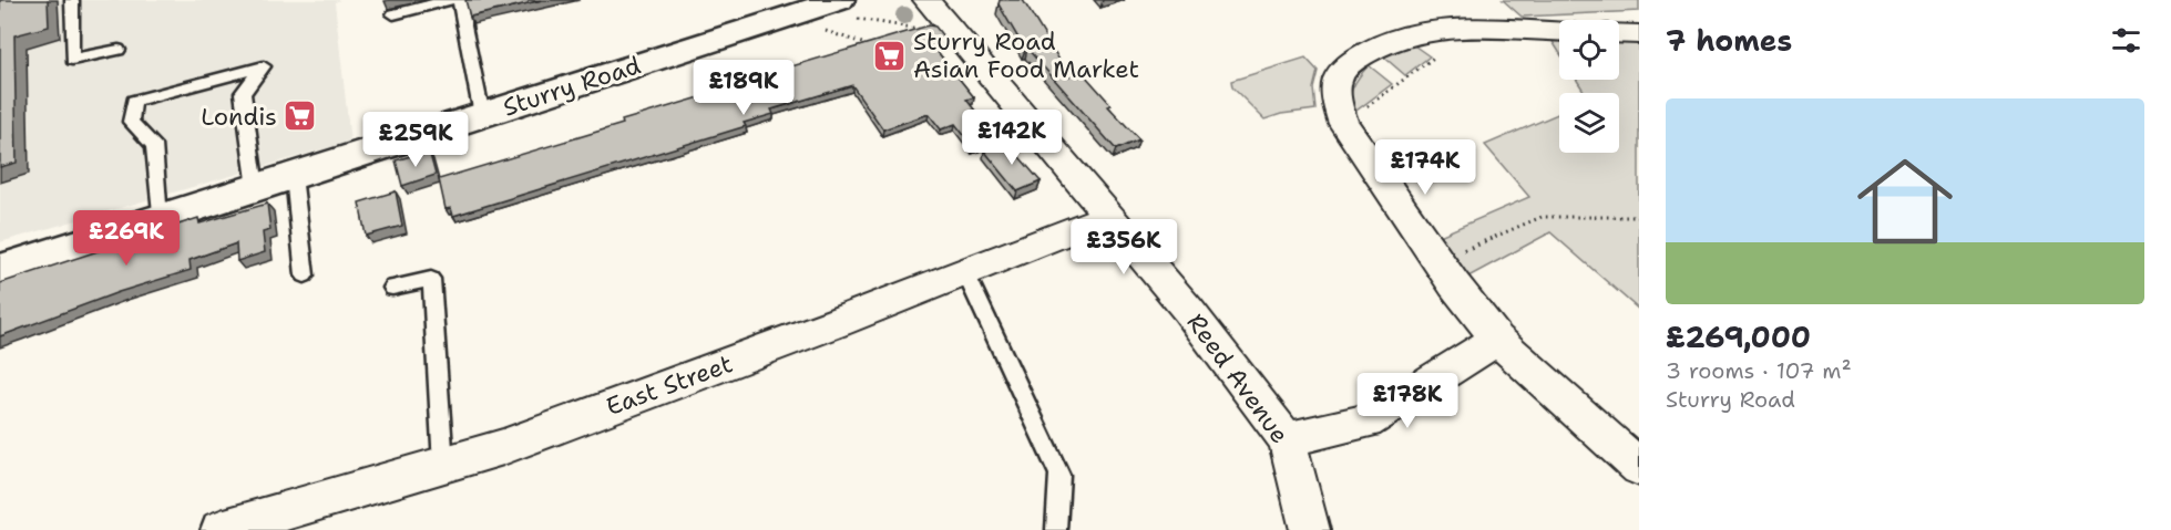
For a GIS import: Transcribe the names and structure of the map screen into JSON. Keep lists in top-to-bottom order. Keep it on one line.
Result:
{"streets":{"highway":["Sturry Road"],"street":["Reed Avenue","East Street"]},"crossings":[["Reed Avenue","East Street"]],"places":{"supermarket":["Sturry Road Asian Food Market","Londis"]},"page":{"heading":"7 homes","price":["£189K","£142K","£259K","£174K","£269K","£356K","£178K"],"list":[{"name":"£269,000","note":"3 rooms · 107 m² · Sturry Road"}]}}
